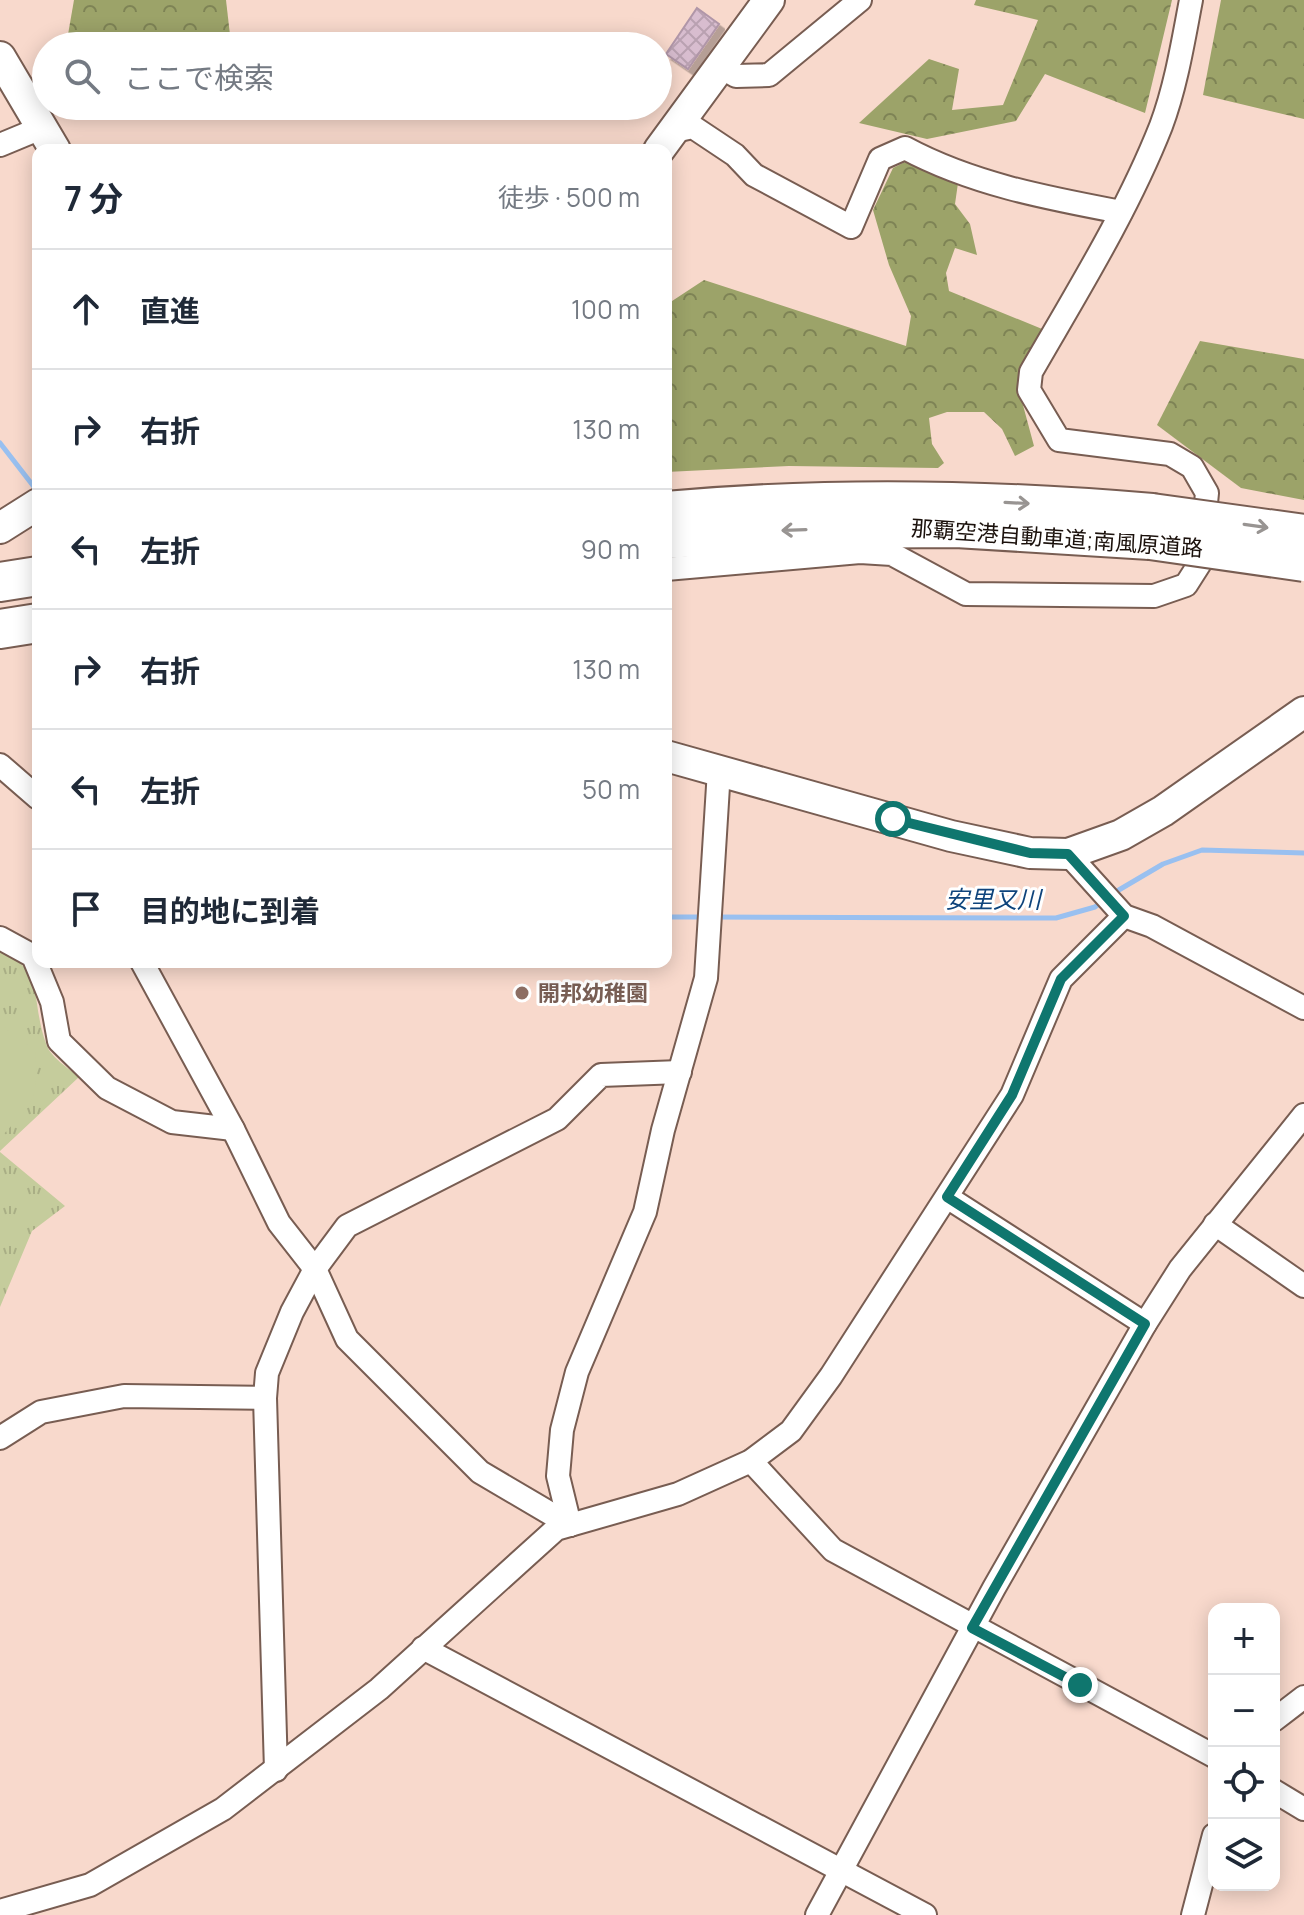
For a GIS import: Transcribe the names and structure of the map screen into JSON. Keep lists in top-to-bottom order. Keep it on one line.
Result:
{"streets":{"highway":["那覇空港自動車道;南風原道路"]},"water":["安里又川"],"places":["開邦幼稚園"],"page":{"search":"ここで検索","heading":["7 分","徒歩 · 500 m"],"list":[["直進","100 m"],["右折","130 m"],["左折","90 m"],["右折","130 m"],["左折","50 m"],"目的地に到着"],"map_buttons":["+","−"]}}
